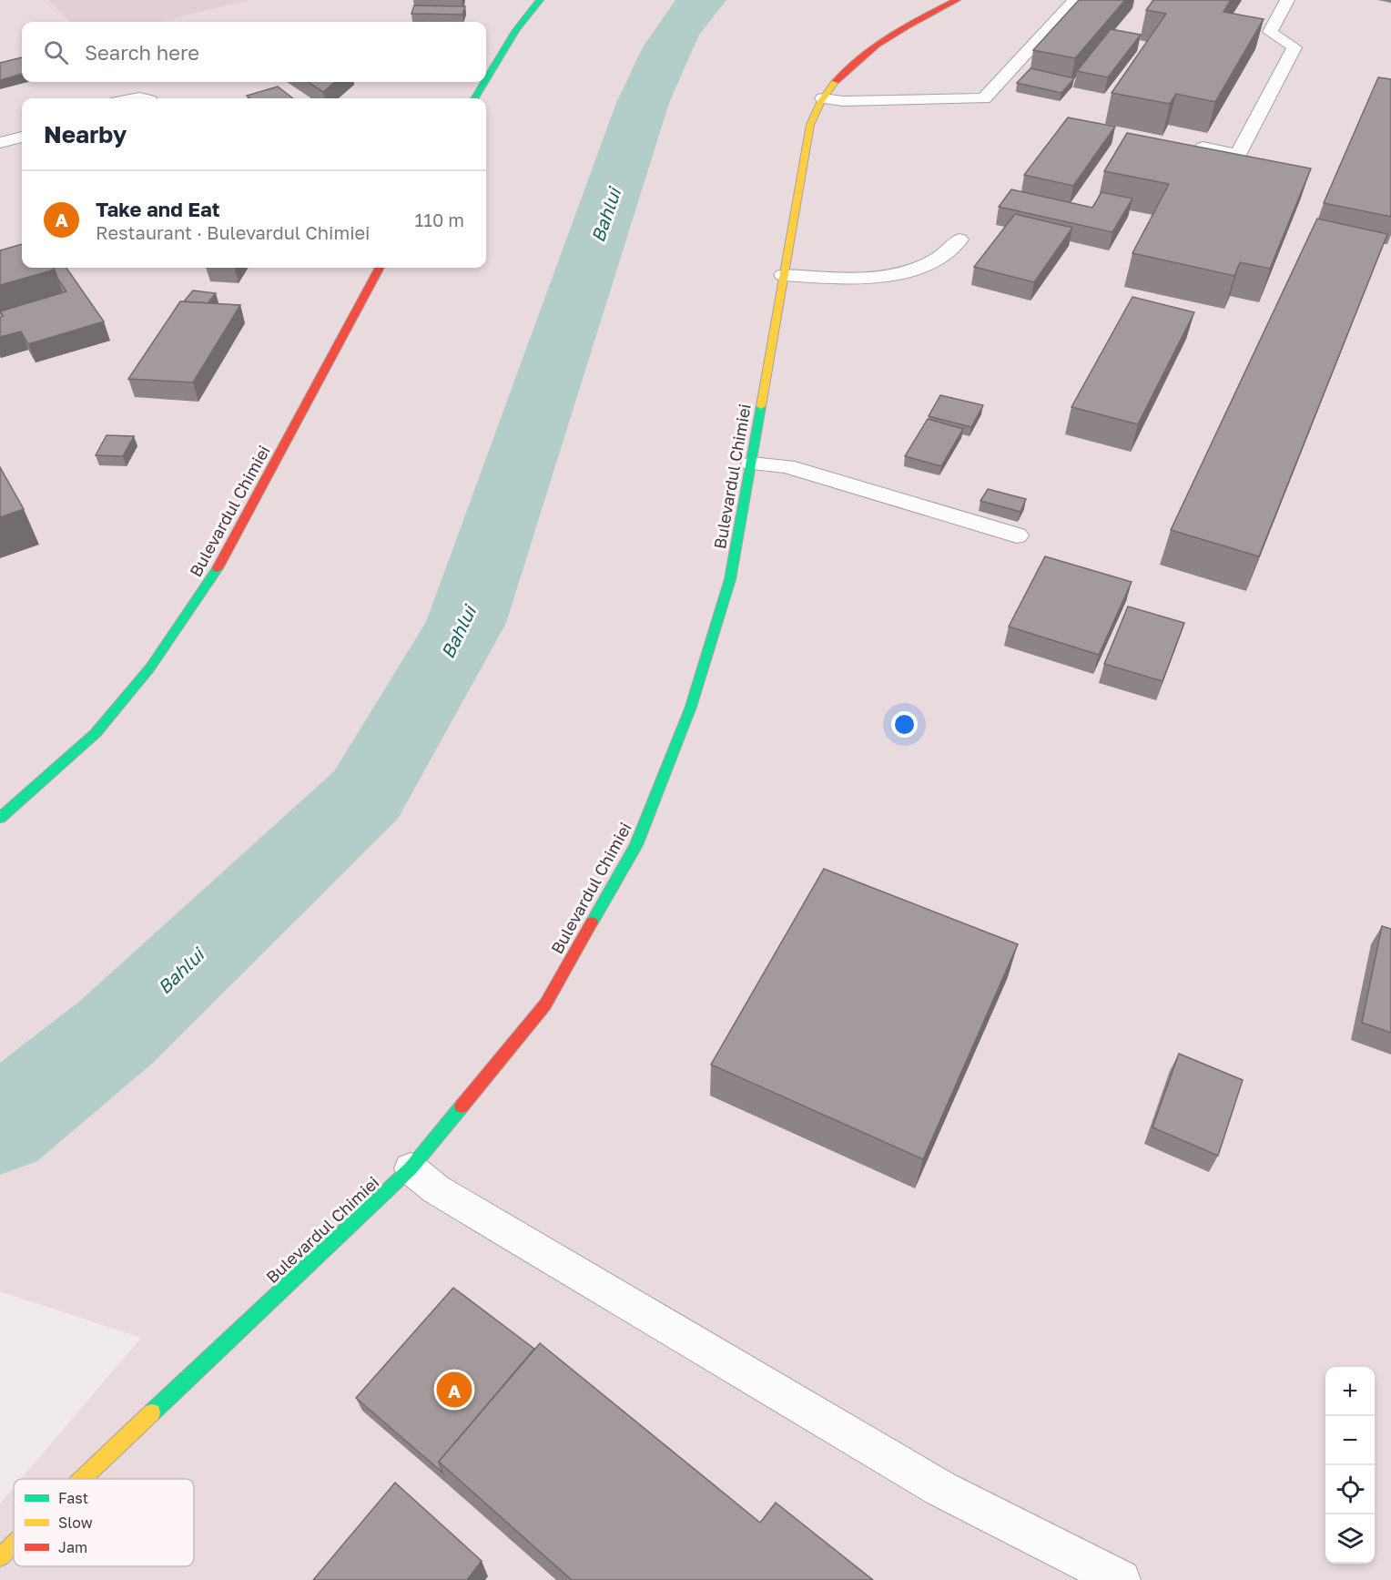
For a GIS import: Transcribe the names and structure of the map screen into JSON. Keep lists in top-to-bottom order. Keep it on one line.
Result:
{"streets":{"street":["Bulevardul Chimiei"]},"water":["Bahlui"],"legend":["Fast","Slow","Jam"],"page":{"search":"Search here","heading":"Nearby","list":[{"mark":"A","name":"Take and Eat","note":"Restaurant · Bulevardul Chimiei","value":"110 m"}],"map_buttons":["+","−"],"pins":"A"}}
